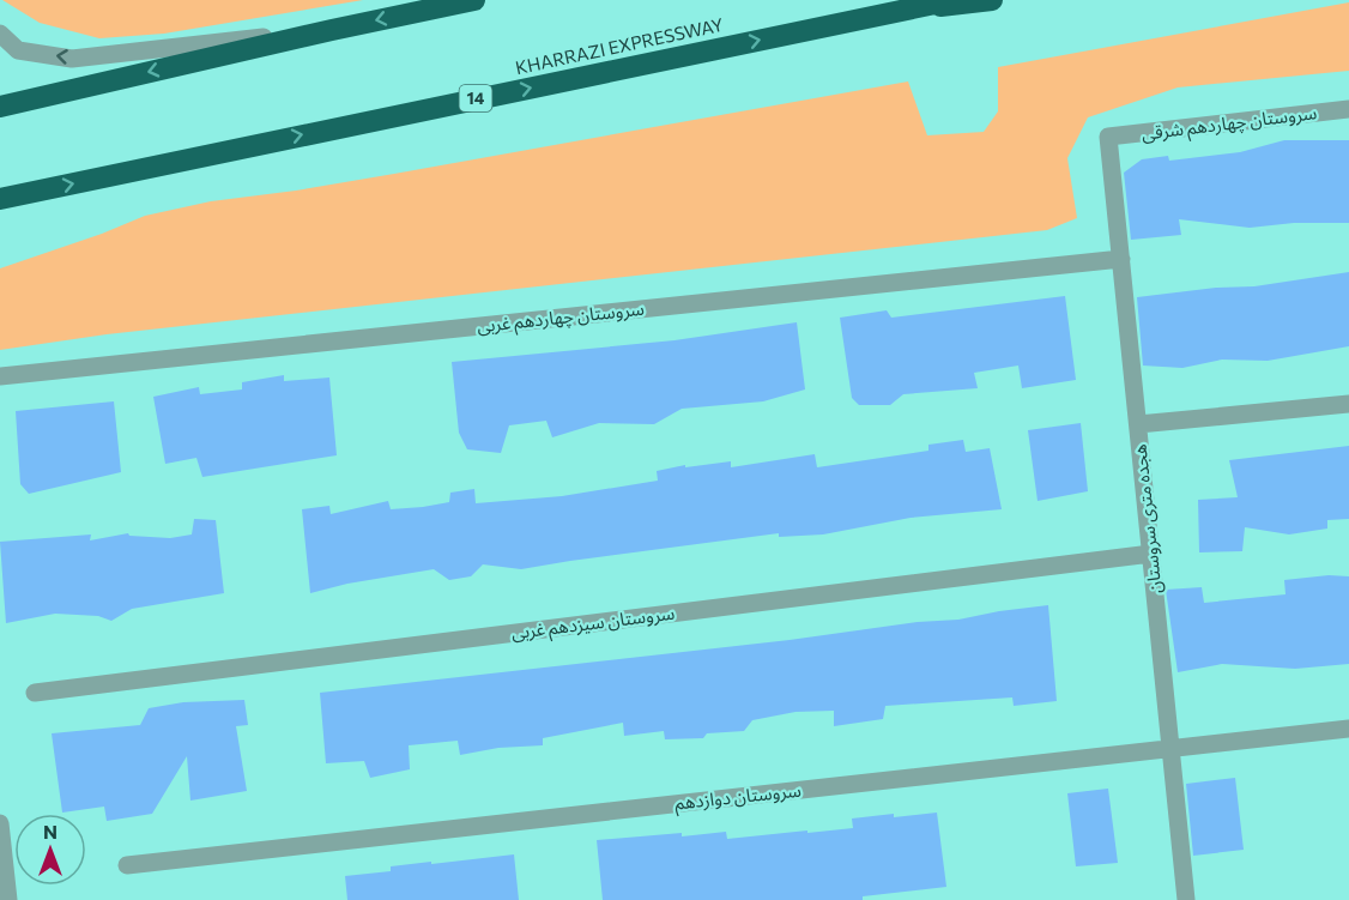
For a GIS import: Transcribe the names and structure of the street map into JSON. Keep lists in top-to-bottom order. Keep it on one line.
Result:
{"streets":{"highway":["KHARRAZI EXPRESSWAY","14"],"street":["سروستان چهاردهم شرقی","سروستان چهاردهم غربی","هجده متری سروستان","سروستان سیزدهم غربی","سروستان دوازدهم"]},"crossings":[["سروستان چهاردهم شرقی","هجده متری سروستان"],["سروستان چهاردهم غربی","هجده متری سروستان"],["هجده متری سروستان","سروستان سیزدهم غربی"],["هجده متری سروستان","سروستان دوازدهم"]],"north":"top"}
